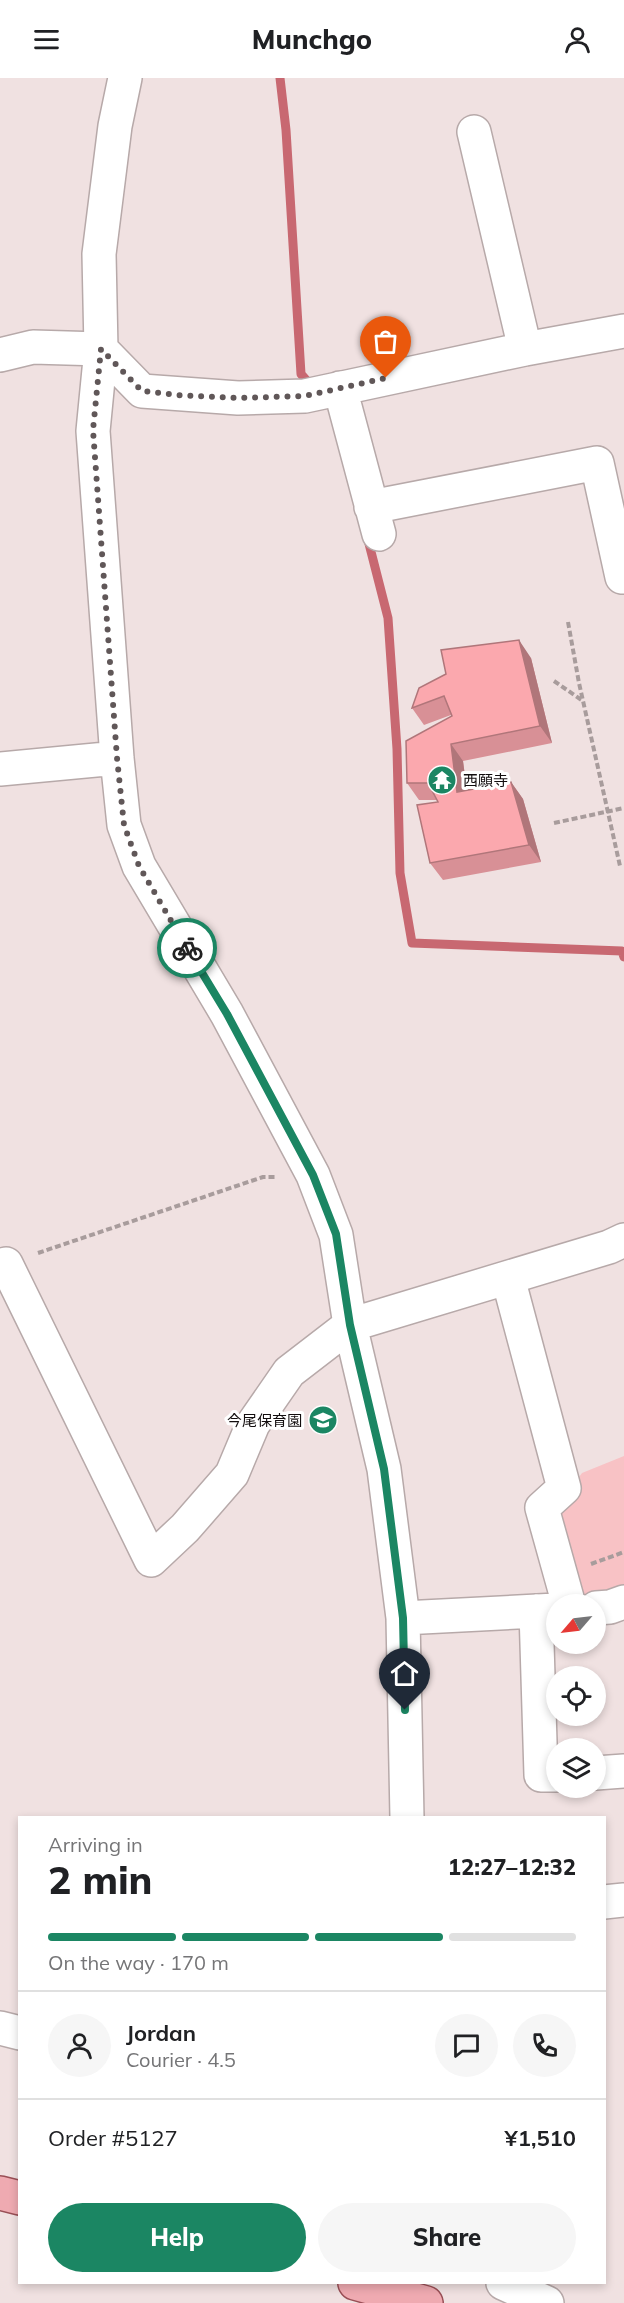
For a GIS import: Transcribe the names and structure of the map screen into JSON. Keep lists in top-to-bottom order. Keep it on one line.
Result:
{"places":{"temple":["西願寺"],"school or university":["今尾保育園"]},"north":"bottom left","page":{"header":"Munchgo","heading":["2 min","Arriving in","12:27–12:32"],"panel":["Jordan","Courier · 4.5","Order #5127","¥1,510"],"bar":"On the way · 170 m","buttons":["Help","Share"]}}
